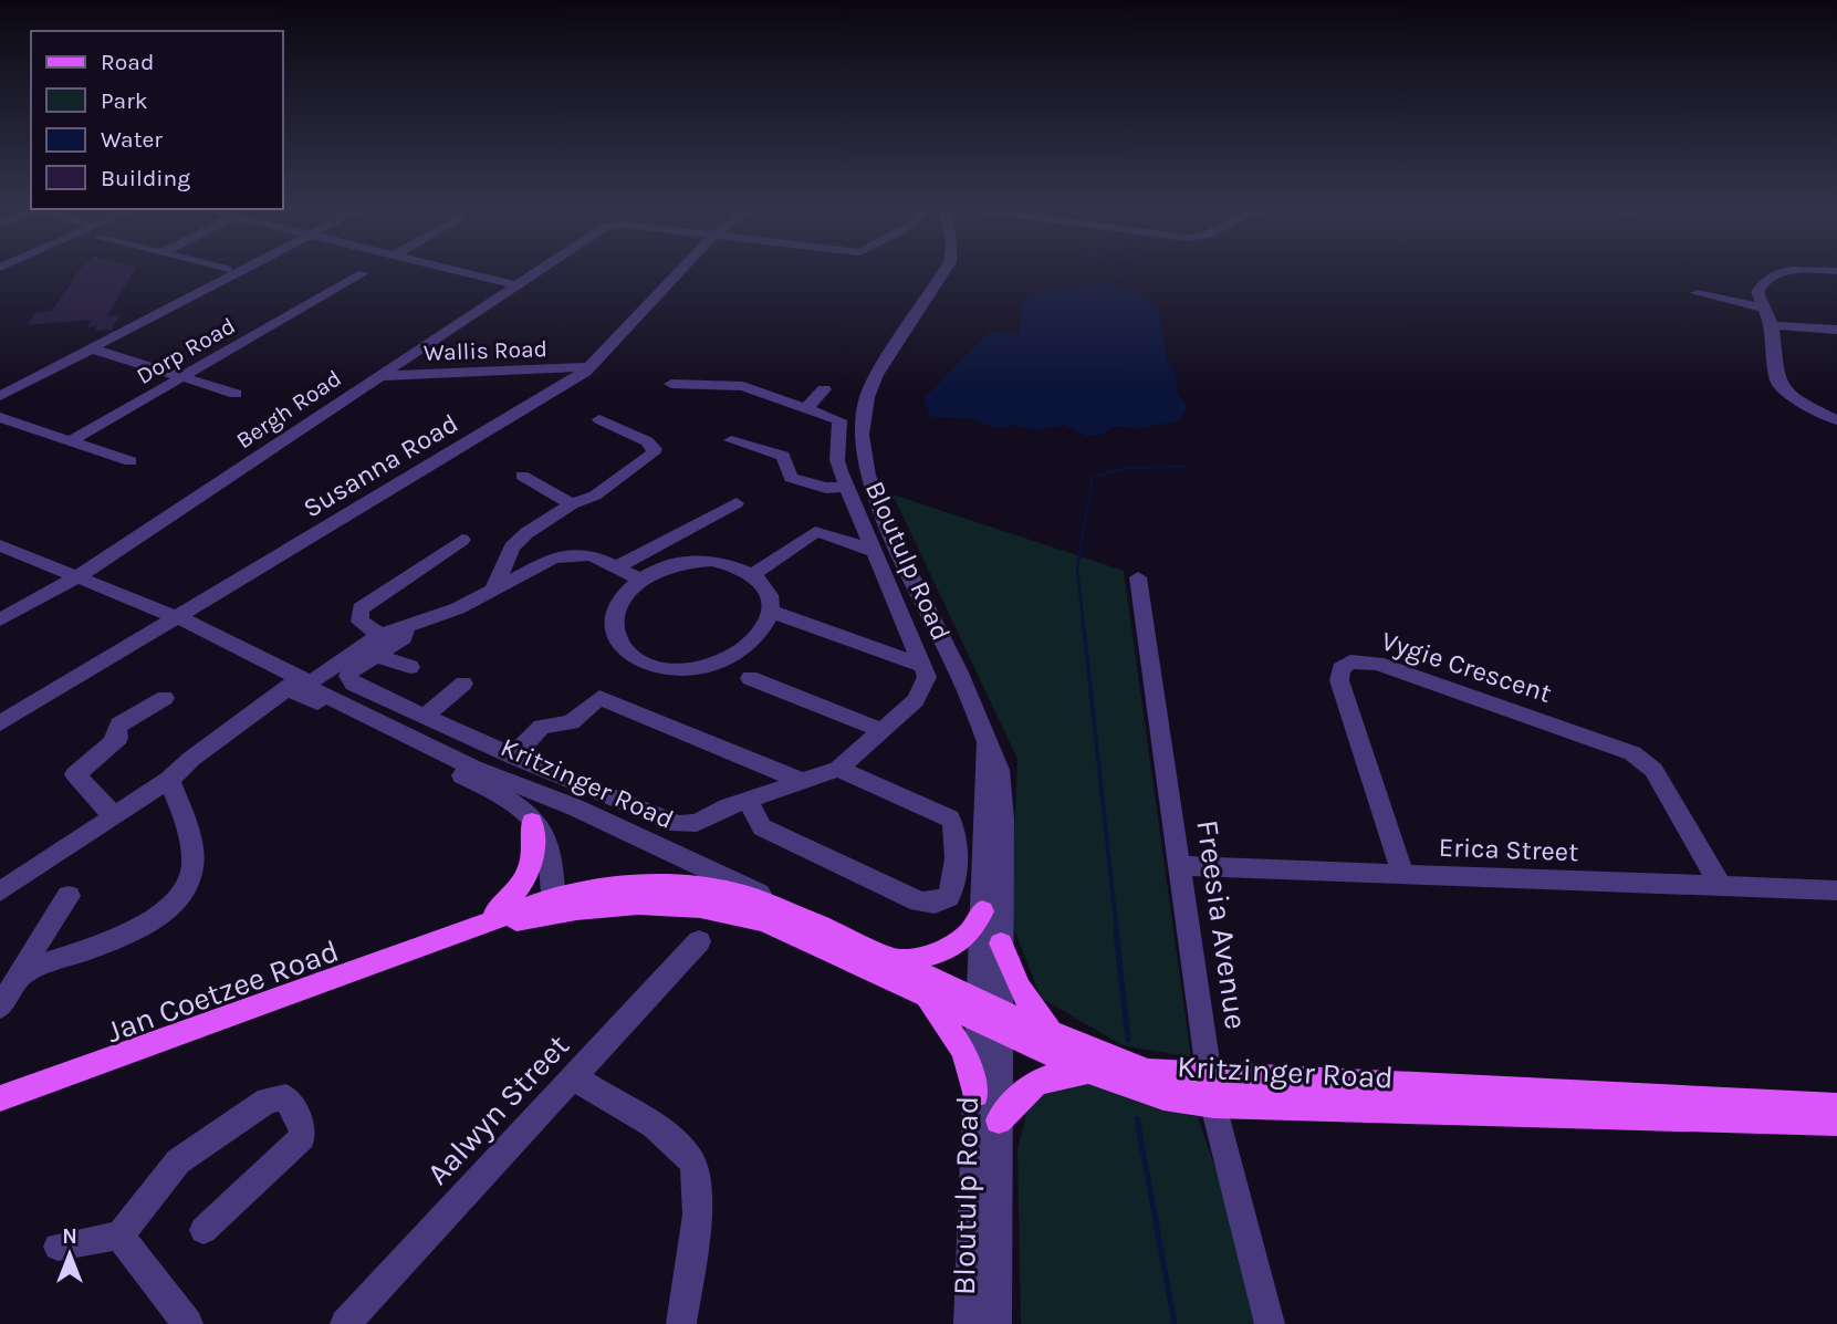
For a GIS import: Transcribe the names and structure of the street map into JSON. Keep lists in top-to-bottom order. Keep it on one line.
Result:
{"streets":{"main road":["Kritzinger Road","Jan Coetzee Road"],"street":["Dorp Road","Wallis Road","Bergh Road","Susanna Road","Bloutulp Road","Vygie Crescent","Erica Street","Freesia Avenue","Aalwyn Street"]},"crossings":[["Wallis Road","Bergh Road"],["Wallis Road","Susanna Road"],["Bergh Road","Kritzinger Road"],["Susanna Road","Kritzinger Road"],["Bloutulp Road","Kritzinger Road"],["Vygie Crescent","Erica Street"],["Kritzinger Road","Freesia Avenue"],["Kritzinger Road","Jan Coetzee Road"],["Erica Street","Freesia Avenue"]],"legend":["Road","Park","Water","Building"],"north":"top"}
